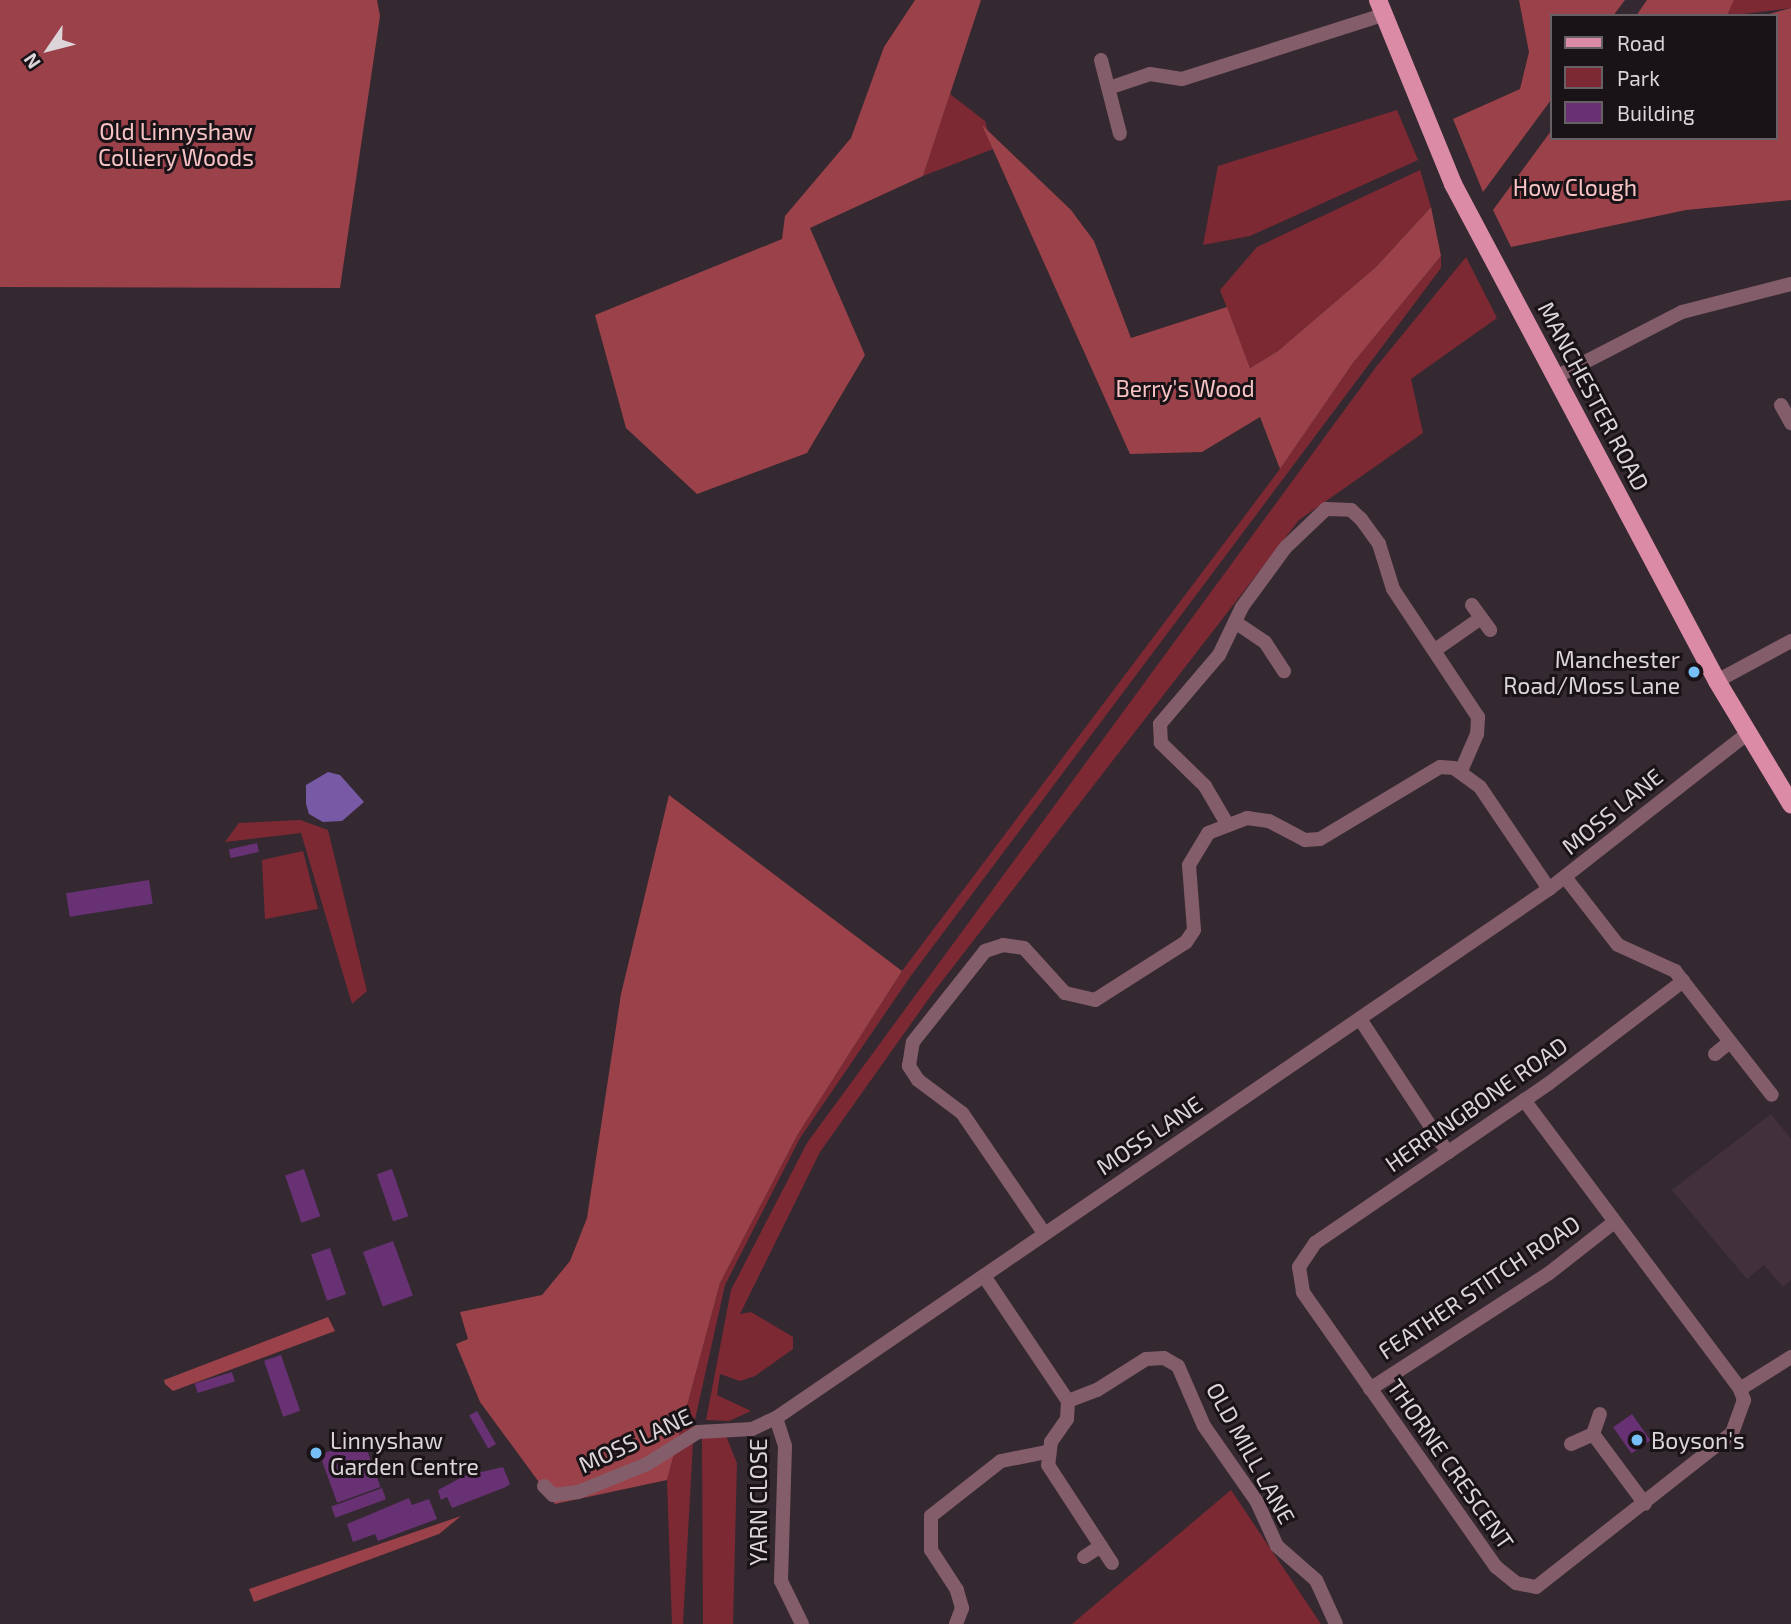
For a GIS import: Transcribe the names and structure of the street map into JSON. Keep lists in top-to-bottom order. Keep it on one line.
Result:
{"streets":{"main road":["MANCHESTER ROAD"],"street":["MOSS LANE","HERRINGBONE ROAD","FEATHER STITCH ROAD","OLD MILL LANE","THORNE CRESCENT","YARN CLOSE"]},"crossings":[["MANCHESTER ROAD","MOSS LANE"],["MOSS LANE","YARN CLOSE"],["HERRINGBONE ROAD","THORNE CRESCENT"],["FEATHER STITCH ROAD","THORNE CRESCENT"]],"parks":["Old Linnyshaw Colliery Woods","How Clough","Berry's Wood"],"places":["Manchester Road/Moss Lane","Boyson's","Linnyshaw Garden Centre"],"legend":["Road","Park","Building"],"north":"bottom left"}
